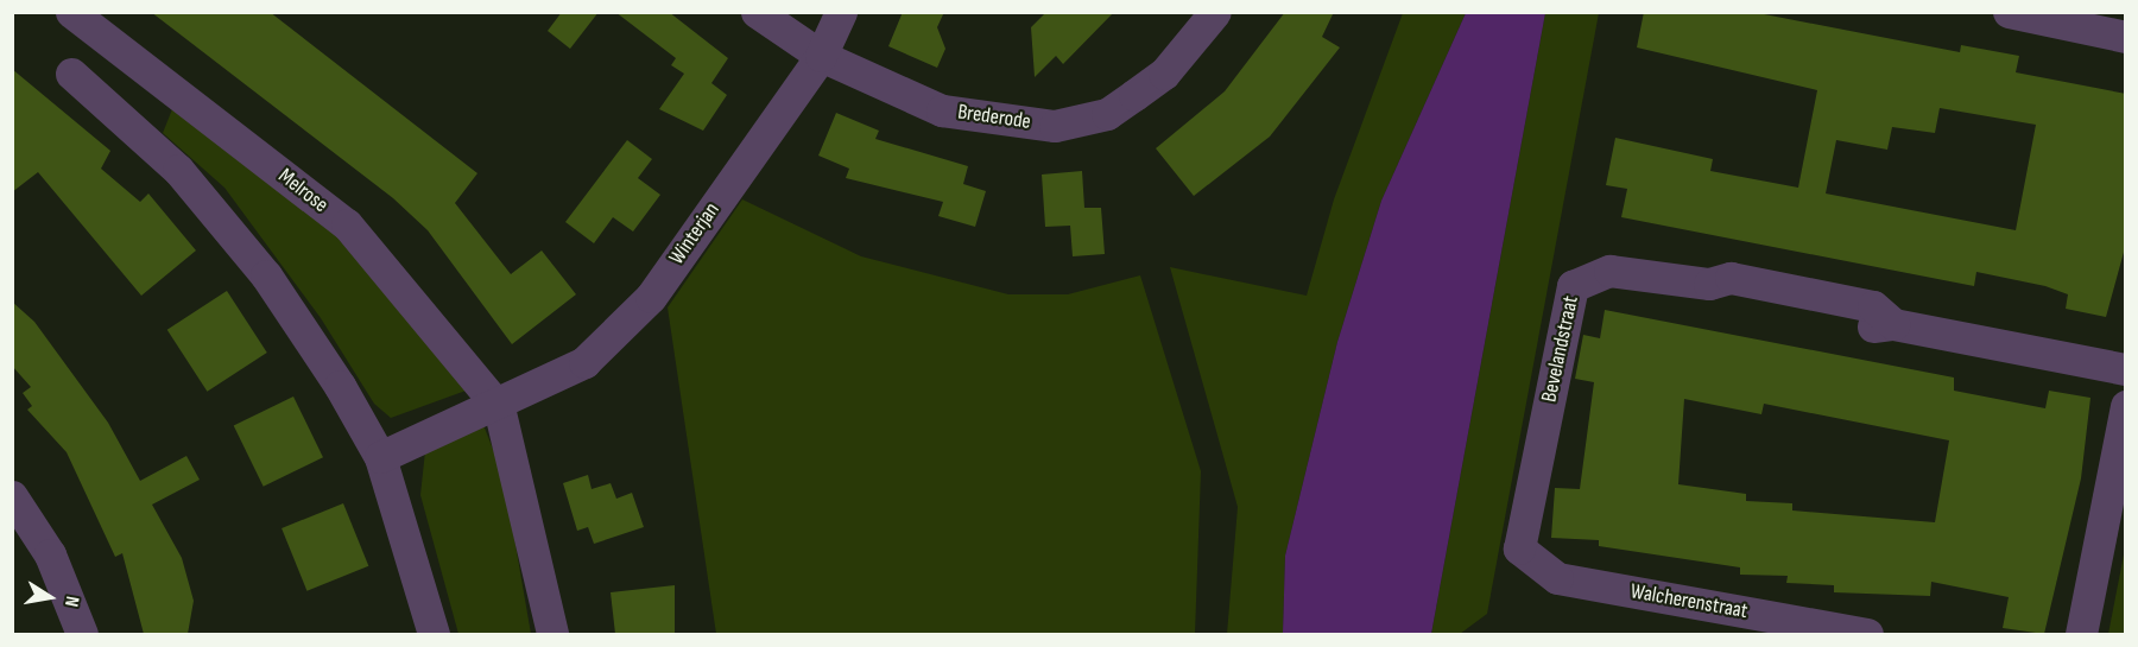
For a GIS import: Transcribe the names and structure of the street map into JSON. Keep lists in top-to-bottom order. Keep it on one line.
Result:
{"streets":{"street":["Brederode","Melrose","Winterjan","Bevelandstraat","Walcherenstraat"]},"crossings":[["Brederode","Winterjan"],["Melrose","Winterjan"],["Bevelandstraat","Walcherenstraat"]],"north":"right"}
